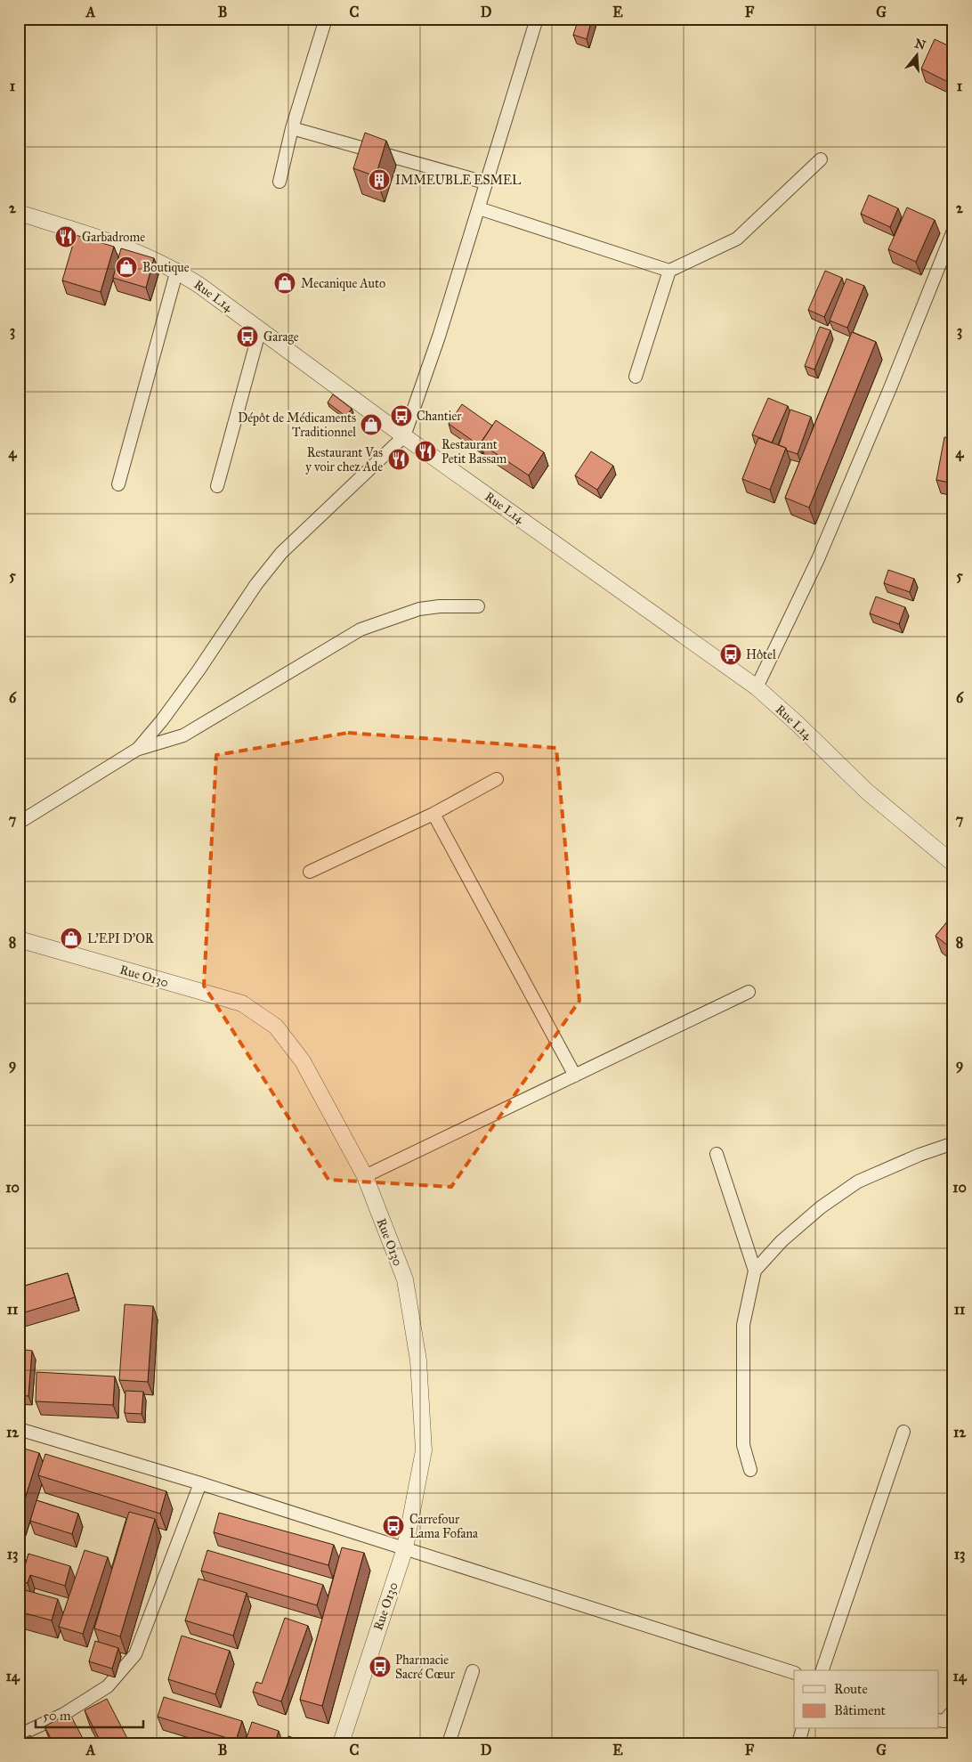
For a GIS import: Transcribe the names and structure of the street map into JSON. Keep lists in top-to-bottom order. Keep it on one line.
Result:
{"streets":{"street":["Rue L14","Rue O130"]},"places":{"building":["IMMEUBLE ESMEL"],"restaurant":["Garbadrome","Restaurant Petit Bassam","Restaurant Vas y voir chez Ade"],"shop":["Boutique","Mecanique Auto","Dépôt de Médicaments Traditionnel","L'EPI D'OR"],"bus stop":["Garage","Chantier","Hôtel","Carrefour Lama Fofana","Pharmacie Sacré Cœur"]},"legend":["Route","Bâtiment"],"scale_bar":"50 m","north":"top","grid":{"columns":["A","B","C","D","E","F","G"],"rows":["1","2","3","4","5","6","7","8","9","10","11","12","13","14"]}}
